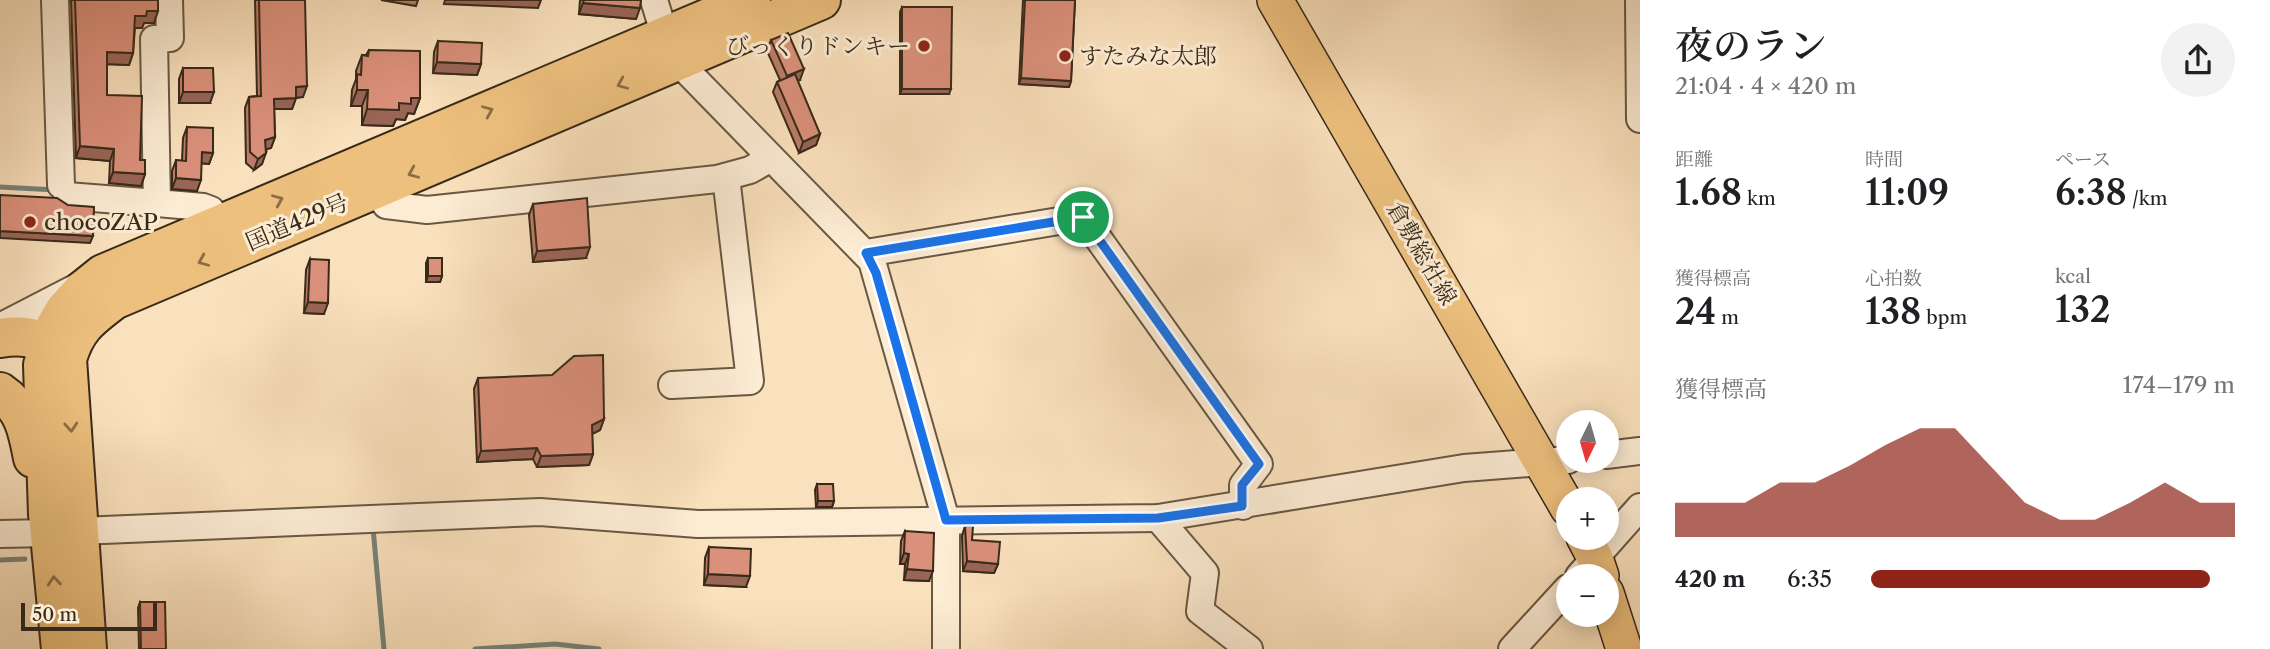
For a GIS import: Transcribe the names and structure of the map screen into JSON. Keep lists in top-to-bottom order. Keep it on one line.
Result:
{"streets":{"highway":["国道429号"],"main road":["倉敷総社線"]},"places":["びっくりドンキー","すたみな太郎","chocoZAP"],"scale_bar":"50 m","north":"bottom","page":{"heading":["夜のラン","21:04 · 4 × 420 m"],"stats":[["距離","1.68 km"],["時間","11:09"],["ペース","6:38 /km"],["獲得標高","24 m"],["心拍数","138 bpm"],["kcal","132"]],"chart":["獲得標高","174–179 m"],"map_buttons":["+","−"],"list":[{"name":"420 m","note":"6:35"}],"scale":"50 m"}}
